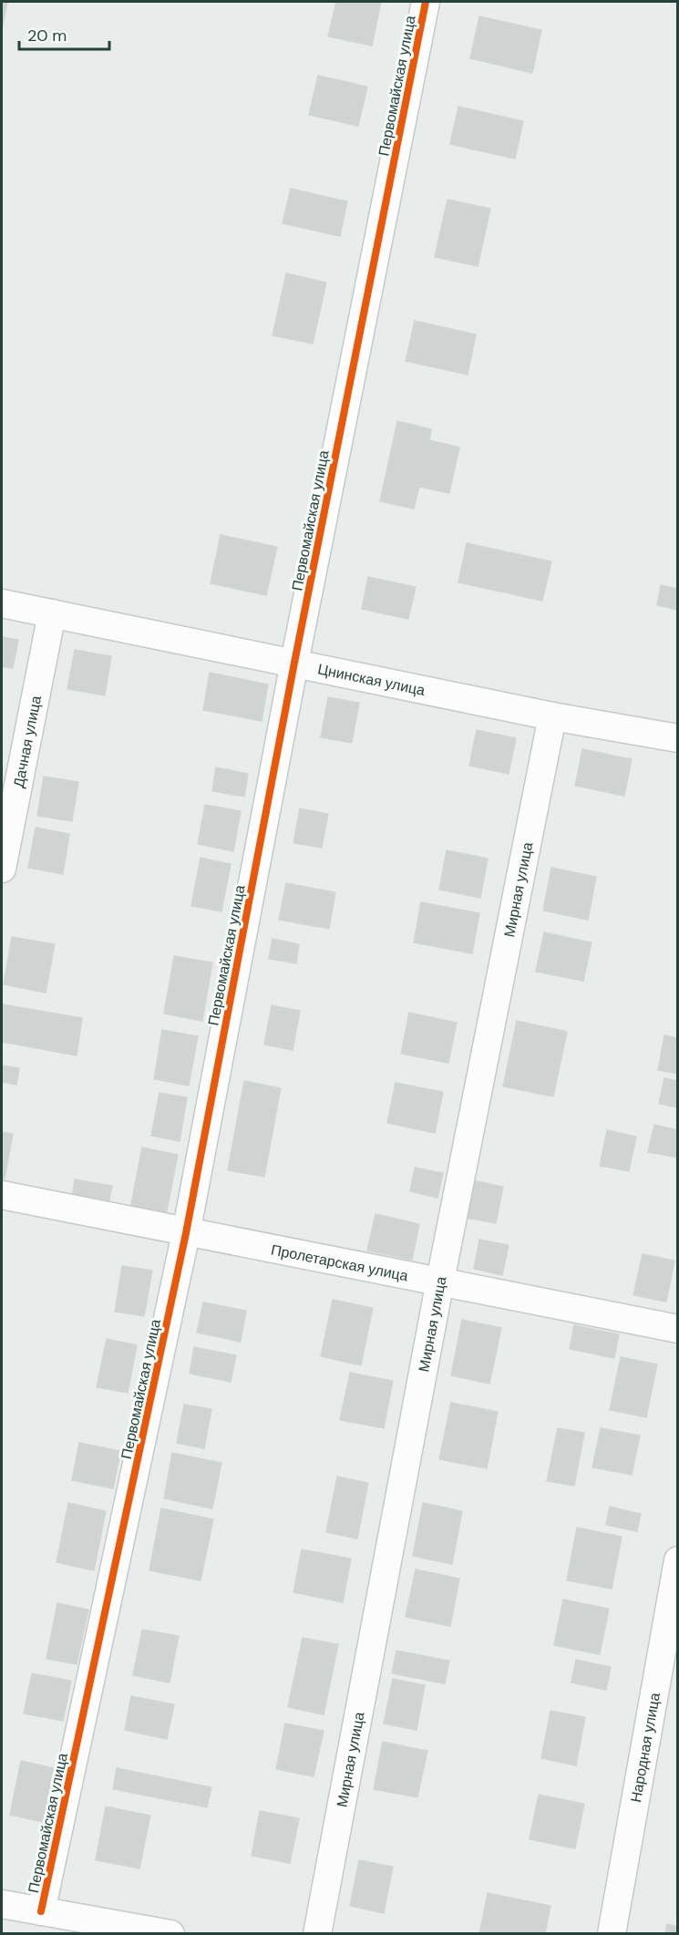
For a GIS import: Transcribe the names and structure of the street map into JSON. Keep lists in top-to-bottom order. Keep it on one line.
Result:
{"streets":{"street":["Первомайская улица","Цнинская улица","Дачная улица","Мирная улица","Пролетарская улица","Народная улица"]},"crossings":[["Первомайская улица","Цнинская улица"],["Первомайская улица","Пролетарская улица"],["Цнинская улица","Дачная улица"],["Цнинская улица","Мирная улица"],["Мирная улица","Пролетарская улица"]],"scale_bar":"20 m"}
